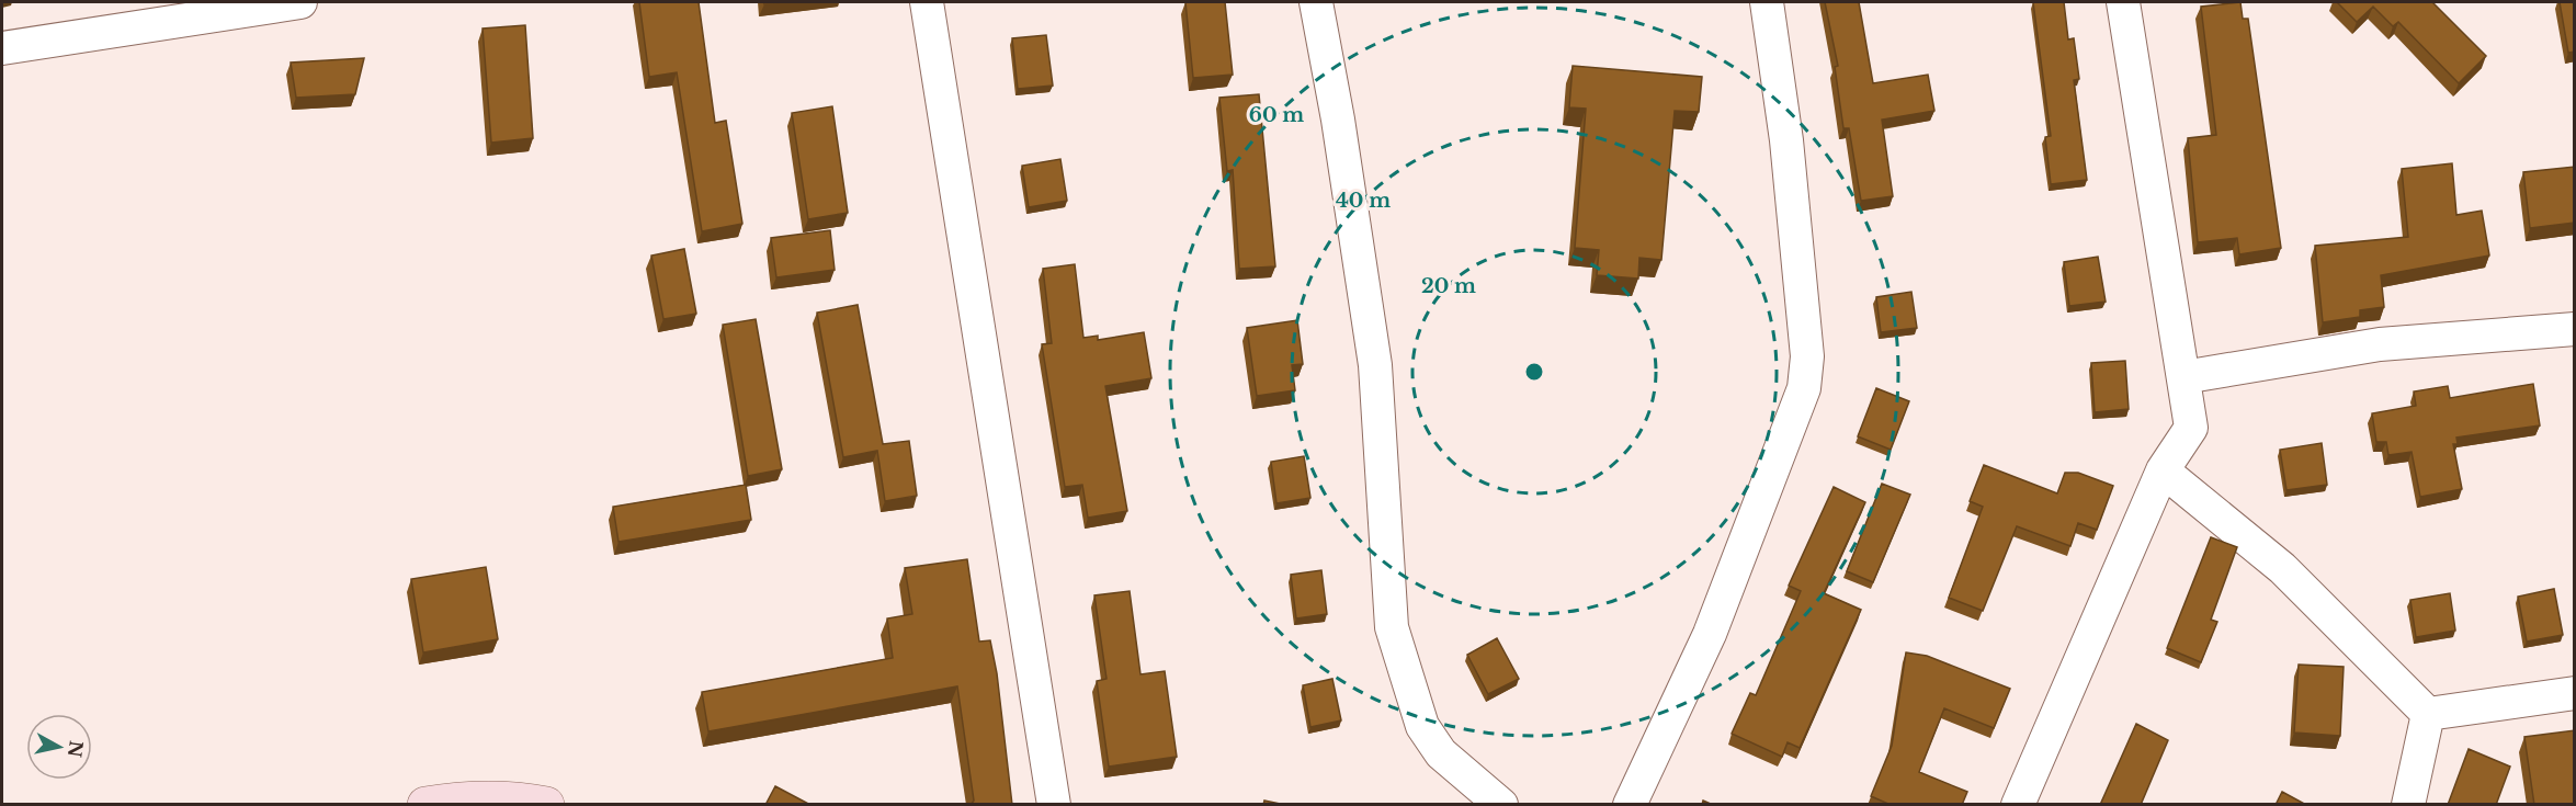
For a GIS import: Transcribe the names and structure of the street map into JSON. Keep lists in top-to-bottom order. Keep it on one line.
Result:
{"north":"right","rings":["60 m","40 m","20 m"]}
